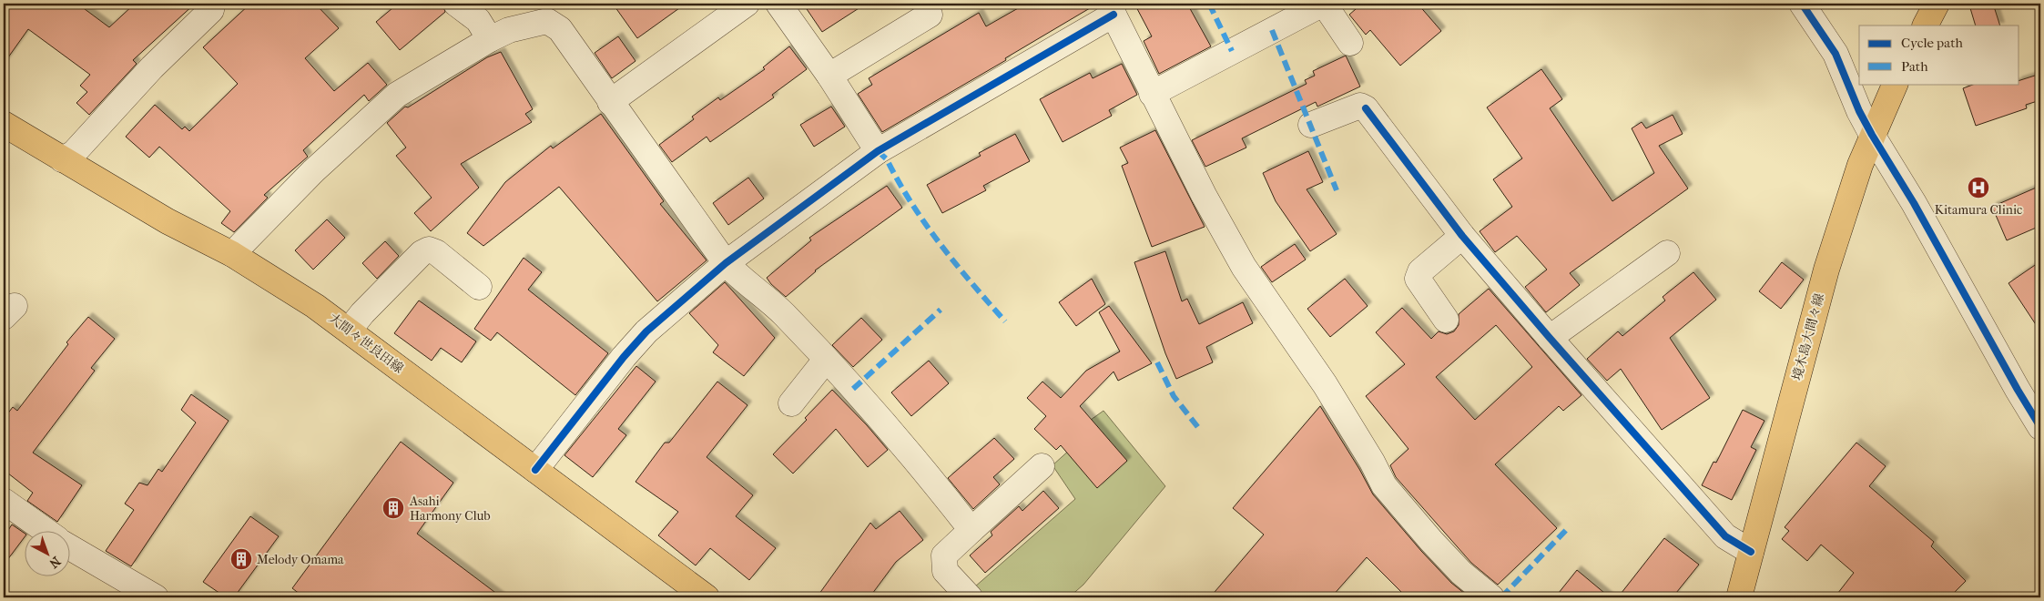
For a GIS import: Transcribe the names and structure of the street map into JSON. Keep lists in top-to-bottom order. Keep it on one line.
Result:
{"streets":{"main road":["境木島大間々線","大間々世良田線"]},"places":{"hospital":["Kitamura Clinic"],"building":["Asahi Harmony Club","Melody Omama"]},"legend":["Cycle path","Path"],"north":"bottom right"}
